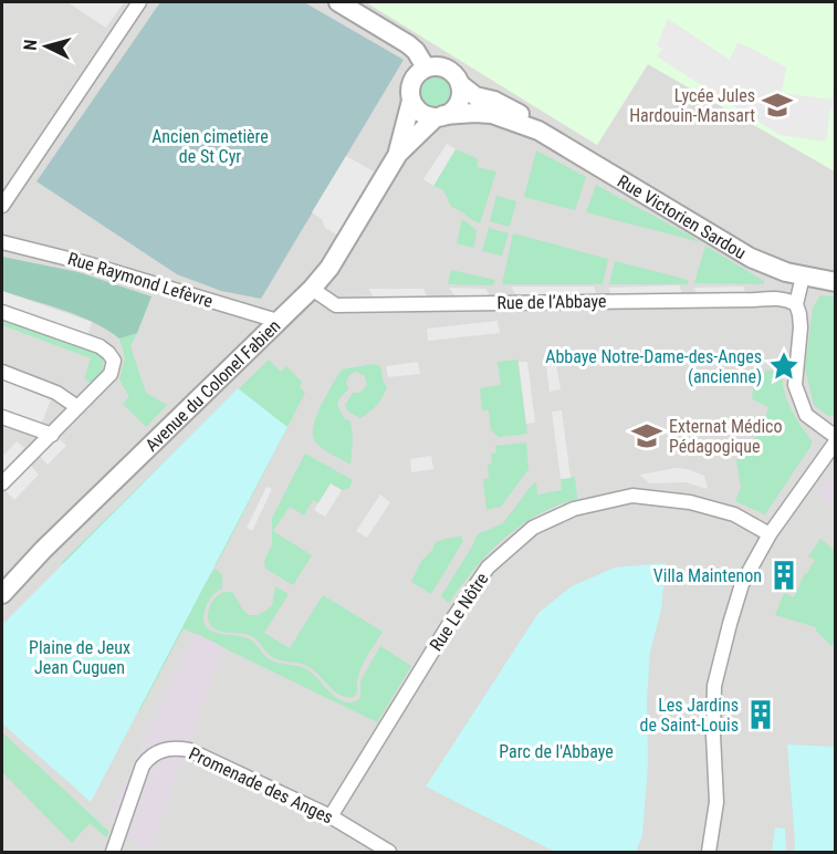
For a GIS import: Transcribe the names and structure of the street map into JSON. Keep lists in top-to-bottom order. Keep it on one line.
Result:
{"streets":{"street":["Rue Victorien Sardou","Rue Raymond Lefèvre","Rue de l’Abbaye","Avenue du Colonel Fabien","Rue Le Nôtre","Promenade des Anges"]},"crossings":[["Rue Victorien Sardou","Avenue du Colonel Fabien"],["Rue Raymond Lefèvre","Avenue du Colonel Fabien"],["Rue de l’Abbaye","Avenue du Colonel Fabien"],["Rue Le Nôtre","Promenade des Anges"]],"parks":["Ancien cimetière de St Cyr","Plaine de Jeux Jean Cuguen","Parc de l'Abbaye"],"places":{"school or university":["Lycée Jules Hardouin-Mansart","Externat Médico Pédagogique"],"place":["Abbaye Notre-Dame-des-Anges (ancienne)"],"building":["Villa Maintenon","Les Jardins de Saint-Louis"]},"north":"left"}
